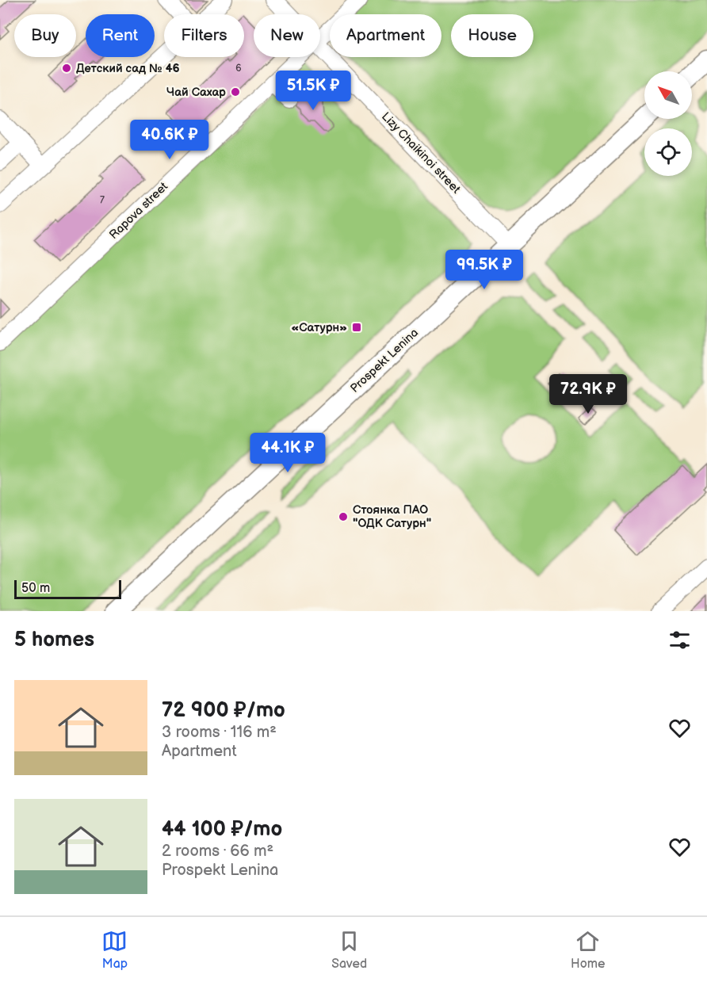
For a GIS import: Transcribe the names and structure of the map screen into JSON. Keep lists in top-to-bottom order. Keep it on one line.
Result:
{"streets":{"main road":["Prospekt Lenina"],"street":["Lizy Chaikinoi street","Rapova street"]},"crossings":[["Lizy Chaikinoi street","Prospekt Lenina"]],"places":{"other":["Детский сад № 46","Чай Сахар","Стоянка ПАО \"ОДК Сатурн\""],"transit":["«Сатурн»"]},"house_numbers":["6","7"],"scale_bar":"50 m","north":"top left","page":{"chip":["Buy","Rent","Filters","New","Apartment","House"],"price":["51.5K ₽","40.6K ₽","99.5K ₽","72.9K ₽","44.1K ₽"],"scale":"50 m","heading":"5 homes","list":[{"name":"72 900 ₽/mo","note":"3 rooms · 116 m² · Apartment"},{"name":"44 100 ₽/mo","note":"2 rooms · 66 m² · Prospekt Lenina"}],"tabs":["Map","Saved","Home"]}}
